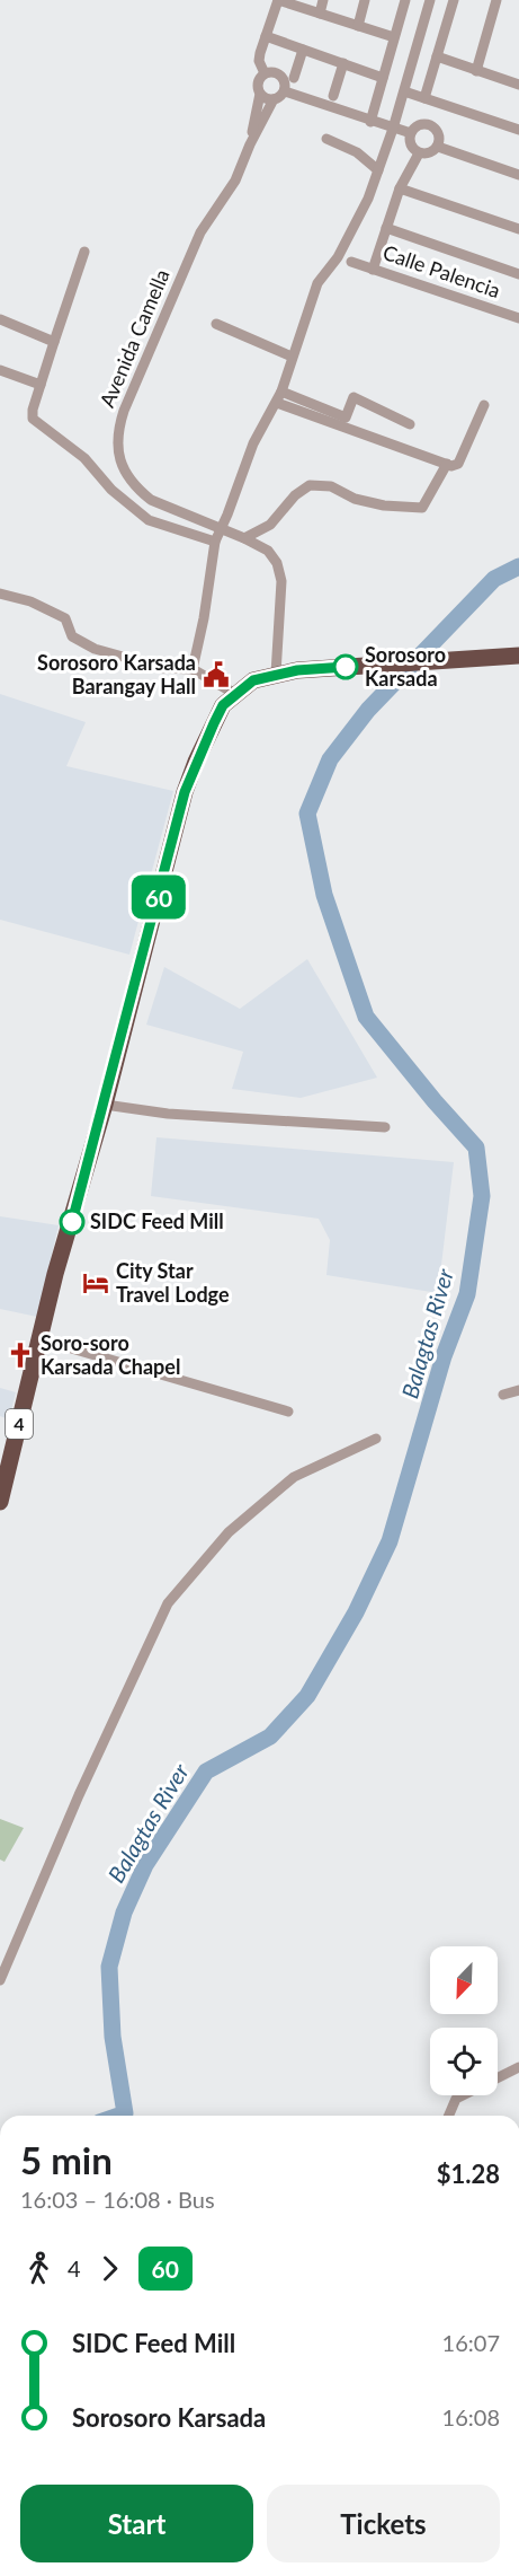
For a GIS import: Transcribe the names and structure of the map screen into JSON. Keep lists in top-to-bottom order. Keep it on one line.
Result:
{"streets":{"highway":["4"],"street":["Calle Palencia","Avenida Camella"]},"crossings":[["Avenida Camella","4"]],"water":["Balagtas River"],"places":{"other":["Sorosoro Karsada","SIDC Feed Mill"],"public building":["Sorosoro Karsada Barangay Hall"],"hotel":["City Star Travel Lodge"],"church":["Soro-soro Karsada Chapel"]},"lines":["bus line 60"],"north":"bottom left","page":{"on_map":"60","heading":["5 min","16:03 – 16:08 · Bus","$1.28"],"legs":["4","60"],"list":[{"name":"SIDC Feed Mill","value":"16:07"},{"name":"Sorosoro Karsada","value":"16:08"}],"buttons":["Start","Tickets"]}}
